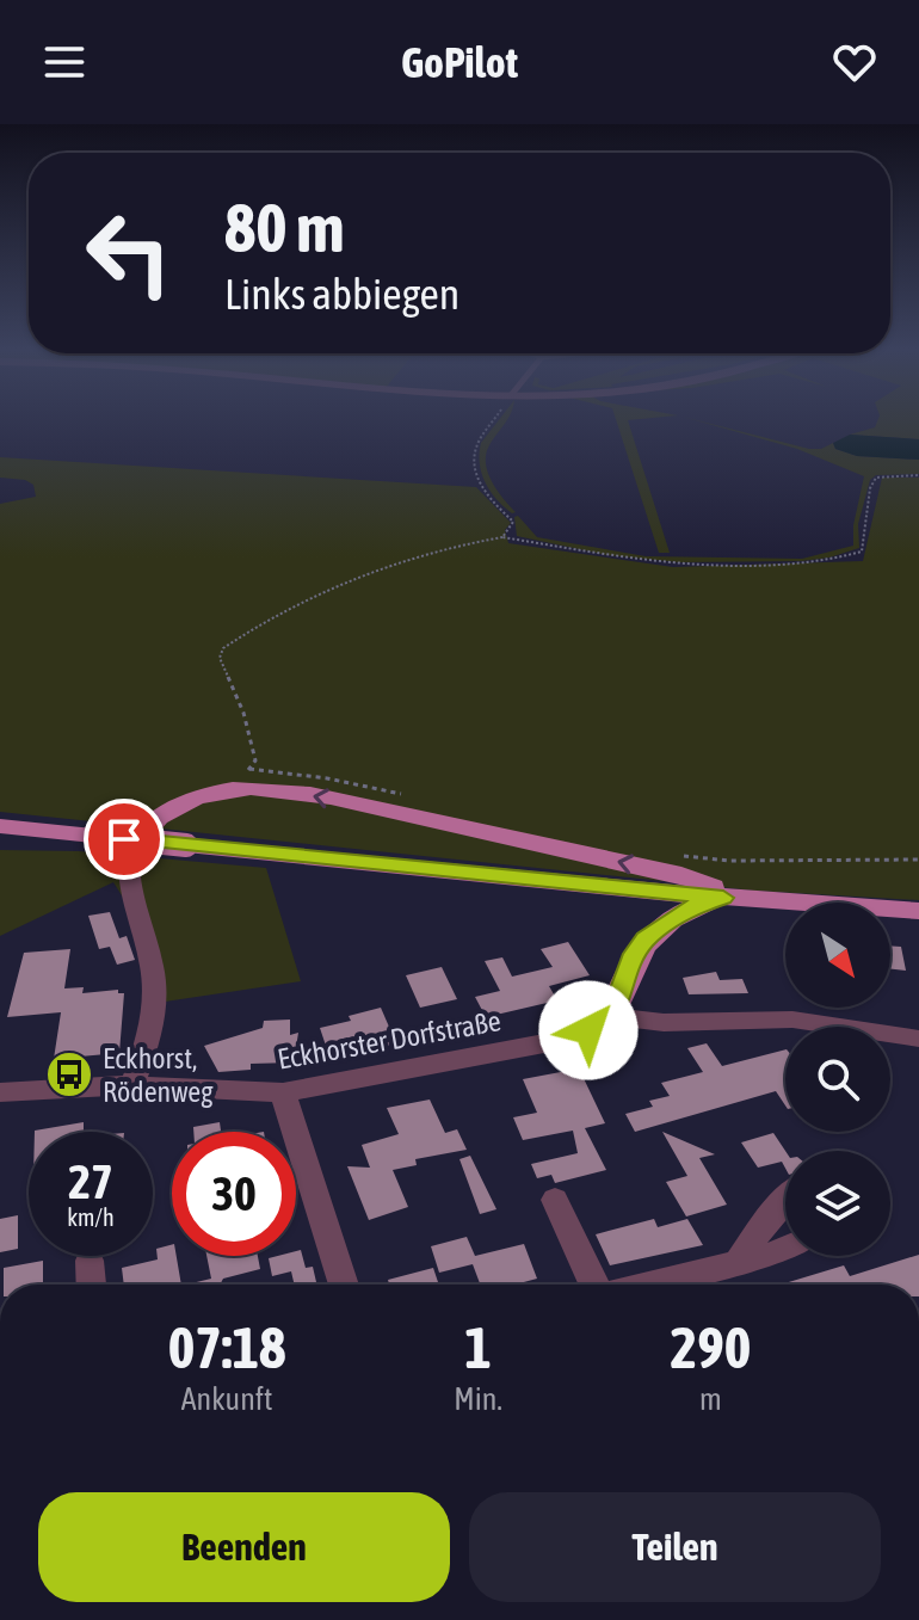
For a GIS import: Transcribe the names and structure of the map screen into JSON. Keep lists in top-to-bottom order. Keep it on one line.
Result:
{"streets":{"street":["Eckhorster Dorfstraße"]},"places":{"bus stop":["Eckhorst, Rödenweg"]},"north":"bottom right","page":{"header":"GoPilot","turn":["80 m","Links abbiegen"],"speed":"27 km/h","limit":"30","eta":["07:18","Ankunft","1","Min.","290","m"],"buttons":["Beenden","Teilen"]}}
